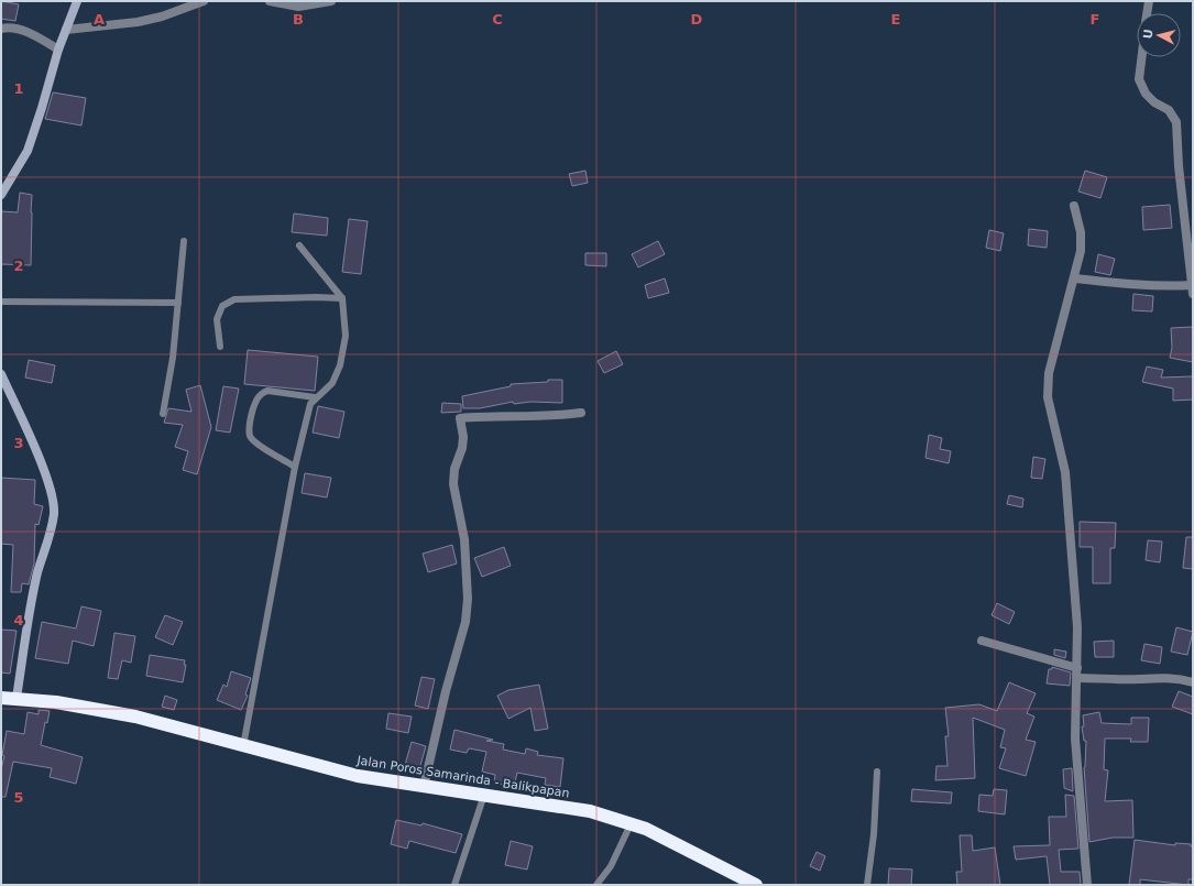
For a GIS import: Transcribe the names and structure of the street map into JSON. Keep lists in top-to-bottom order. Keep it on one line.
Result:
{"streets":{"highway":["Jalan Poros Samarinda - Balikpapan"]},"north":"left","grid":{"columns":["A","B","C","D","E","F"],"rows":["1","2","3","4","5"]}}
